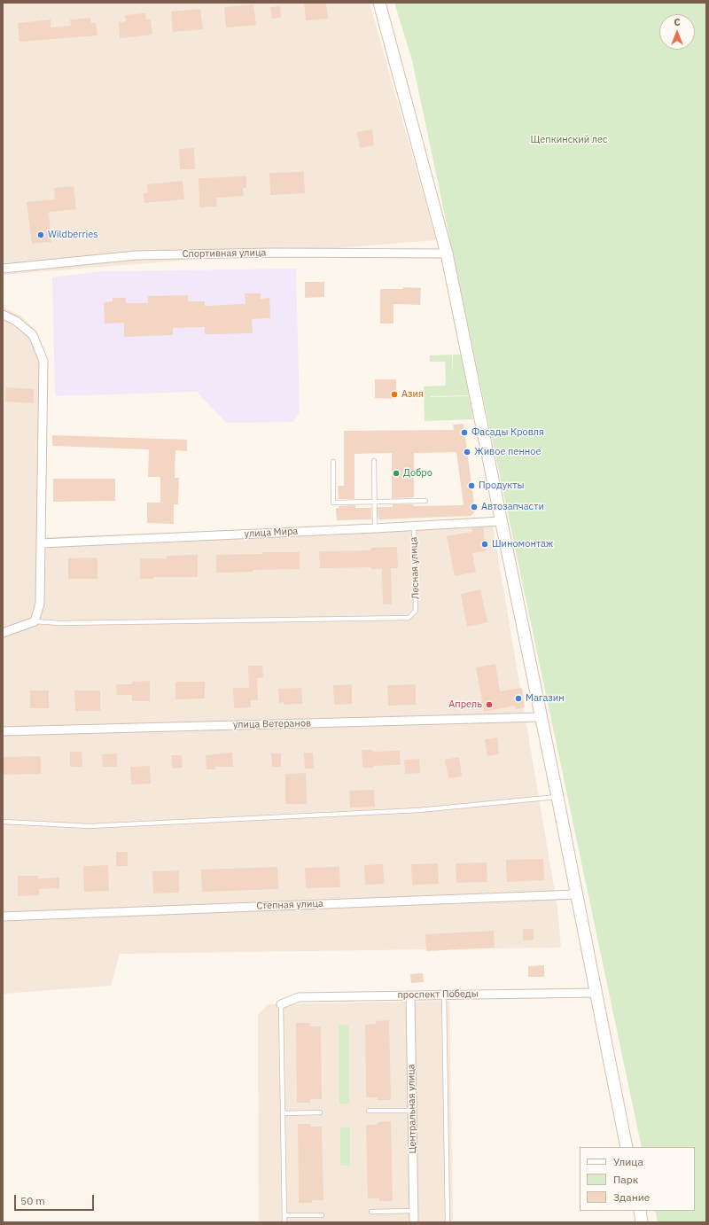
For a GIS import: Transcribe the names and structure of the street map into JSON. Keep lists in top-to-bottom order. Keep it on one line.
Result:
{"streets":{"street":["Спортивная улица","улица Мира","улица Ветеранов","Степная улица","проспект Победы","Центральная улица"],"lane":["Лесная улица"]},"crossings":[["улица Мира","Лесная улица"],["проспект Победы","Центральная улица"]],"parks":["Щепкинский лес"],"places":["Wildberries","Азия","Фасады Кровля","Живое пенное","Добро","Продукты","Автозапчасти","Шиномонтаж","Магазин","Апрель"],"legend":["Улица","Парк","Здание"],"scale_bar":"50 m","north":"top"}
